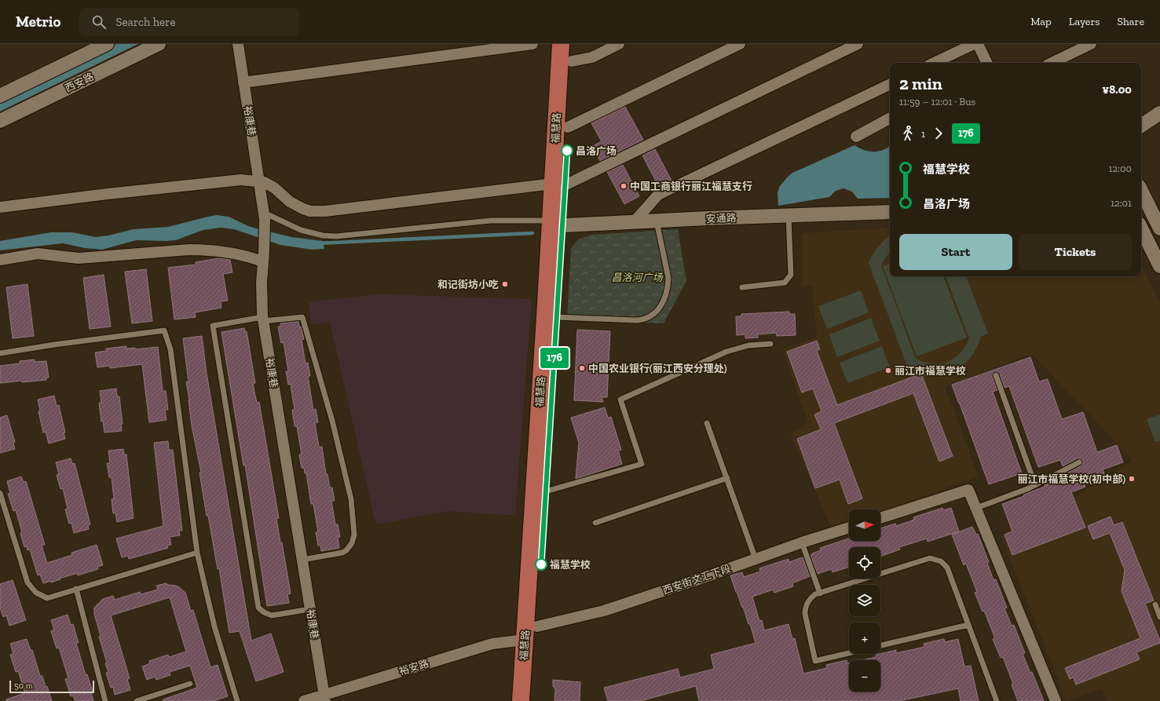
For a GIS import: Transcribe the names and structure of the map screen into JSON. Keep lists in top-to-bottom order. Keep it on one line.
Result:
{"streets":{"main road":["福慧路"],"street":["西安路","裕康巷","安通路","西安街文汇下段","裕安路"]},"crossings":[["裕康巷","裕安路"],["福慧路","安通路"],["福慧路","西安街文汇下段"],["福慧路","裕安路"]],"parks":["昌洛河广场"],"places":["昌洛广场","中国工商银行丽江福慧支行","和记街坊小吃","中国农业银行(丽江西安分理处)","丽江市福慧学校","丽江市福慧学校(初中部)","福慧学校"],"lines":["bus line 176"],"scale_bar":"50 m","north":"right","page":{"header":"Metrio","search":"Search here","nav":["Map","Layers","Share"],"on_map":"176","heading":["2 min","11:59 – 12:01 · Bus","¥8.00"],"legs":["1","176"],"list":[{"name":"福慧学校","value":"12:00"},{"name":"昌洛广场","value":"12:01"}],"buttons":["Start","Tickets"],"map_buttons":["+","−"],"scale":"50 m"}}
